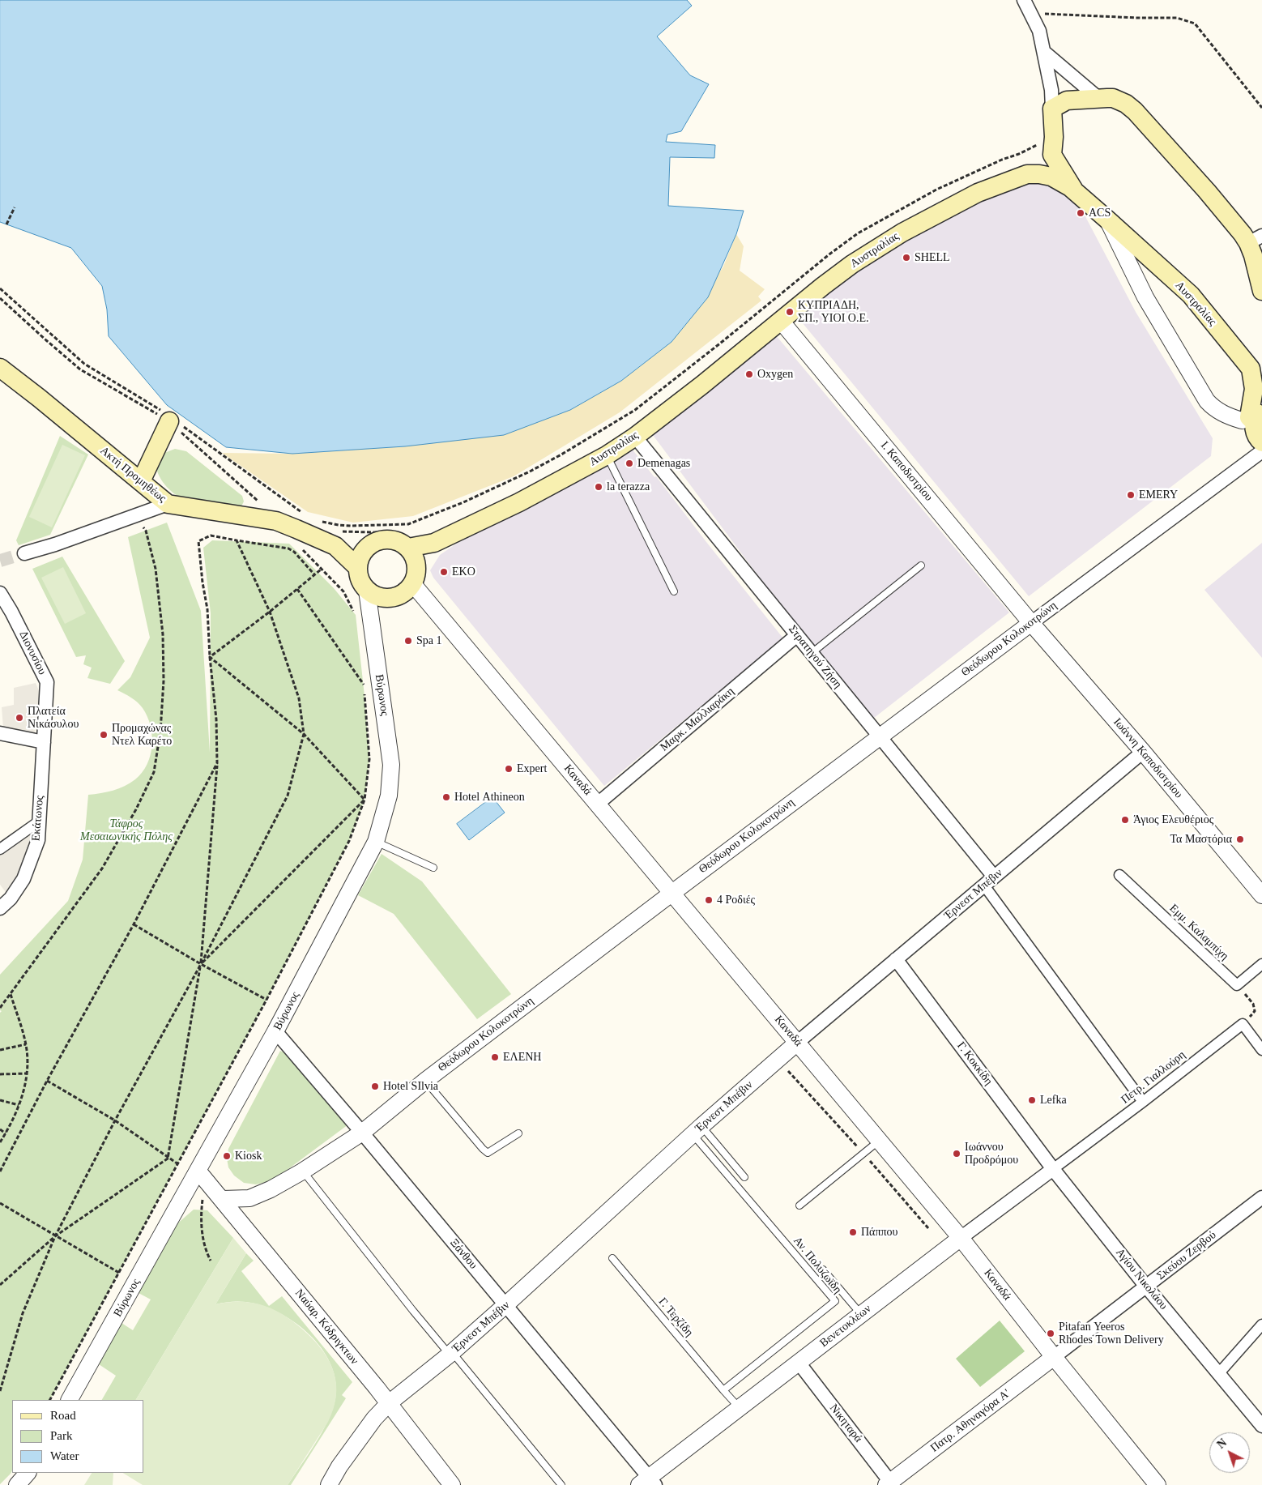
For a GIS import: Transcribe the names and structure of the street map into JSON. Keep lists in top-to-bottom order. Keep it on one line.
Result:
{"streets":{"main road":["Αυστραλίας","Ακτή Προμηθέως"],"street":["Ι. Καποδιστρίου","Θεόδωρου Κολοκοτρώνη","Διονυσίου","Στρατηγού Ζήση","Βύρωνος","Μαρκ. Μαλλιαράκη","Ιωάννη Καποδιστρίου","Καναδά","Εκάτωνος","Έρνεστ Μπέβιν","Εμμ. Καλαμπίχη","Γ. Κοκκίδη","Πετρ. Γιαλλούρη","Ξάνθου","Σκεύου Ζερβού","Αγίου Νικολάου","Βενετοκλέων","Ναύαρ. Κόδριγκτων","Πατρ. Αθηναγόρα Α'","Νικηταρά"],"lane":["Αν. Πολυζωϊδη","Γ. Τερζίδη"]},"crossings":[["Αυστραλίας","Ι. Καποδιστρίου"],["Αυστραλίας","Στρατηγού Ζήση"],["Ι. Καποδιστρίου","Θεόδωρου Κολοκοτρώνη"],["Ι. Καποδιστρίου","Ιωάννη Καποδιστρίου"],["Θεόδωρου Κολοκοτρώνη","Στρατηγού Ζήση"],["Θεόδωρου Κολοκοτρώνη","Ιωάννη Καποδιστρίου"],["Θεόδωρου Κολοκοτρώνη","Καναδά"],["Θεόδωρου Κολοκοτρώνη","Ξάνθου"],["Θεόδωρου Κολοκοτρώνη","Ναύαρ. Κόδριγκτων"],["Διονυσίου","Εκάτωνος"],["Στρατηγού Ζήση","Μαρκ. Μαλλιαράκη"],["Στρατηγού Ζήση","Έρνεστ Μπέβιν"],["Βύρωνος","Καναδά"],["Βύρωνος","Ξάνθου"],["Βύρωνος","Ναύαρ. Κόδριγκτων"],["Μαρκ. Μαλλιαράκη","Καναδά"],["Ιωάννη Καποδιστρίου","Έρνεστ Μπέβιν"],["Καναδά","Έρνεστ Μπέβιν"],["Καναδά","Σκεύου Ζερβού"],["Καναδά","Βενετοκλέων"],["Καναδά","Πατρ. Αθηναγόρα Α'"],["Έρνεστ Μπέβιν","Γ. Κοκκίδη"],["Έρνεστ Μπέβιν","Ξάνθου"],["Έρνεστ Μπέβιν","Αν. Πολυζωϊδη"],["Έρνεστ Μπέβιν","Ναύαρ. Κόδριγκτων"],["Γ. Κοκκίδη","Πετρ. Γιαλλούρη"],["Γ. Κοκκίδη","Αγίου Νικολάου"],["Γ. Κοκκίδη","Βενετοκλέων"],["Πετρ. Γιαλλούρη","Αγίου Νικολάου"],["Πετρ. Γιαλλούρη","Βενετοκλέων"],["Ξάνθου","Βενετοκλέων"],["Σκεύου Ζερβού","Αγίου Νικολάου"],["Σκεύου Ζερβού","Πατρ. Αθηναγόρα Α'"],["Αν. Πολυζωϊδη","Γ. Τερζίδη"],["Αγίου Νικολάου","Βενετοκλέων"],["Βενετοκλέων","Νικηταρά"],["Πατρ. Αθηναγόρα Α'","Νικηταρά"]],"parks":["Τάφρος Μεσαιωνικής Πόλης"],"places":["ACS","SHELL","ΚΥΠΡΙΑΔΗ, ΣΠ., ΥΙΟΙ Ο.Ε.","Oxygen","Demenagas","la terazza","EMERY","EKO","Spa 1","Πλατεία Νικάσυλου","Προμαχώνας Ντελ Καρέτο","Expert","Hotel Athineon","Άγιος Ελευθέριος","Τα Μαστόρια","4 Ροδιές","ΕΛΕΝΗ","Hotel SIlvia","Lefka","Ιωάννου Προδρόμου","Kiosk","Πάππου","Pitafan Yeeros Rhodes Town Delivery"],"legend":["Road","Park","Water"],"north":"top left"}
